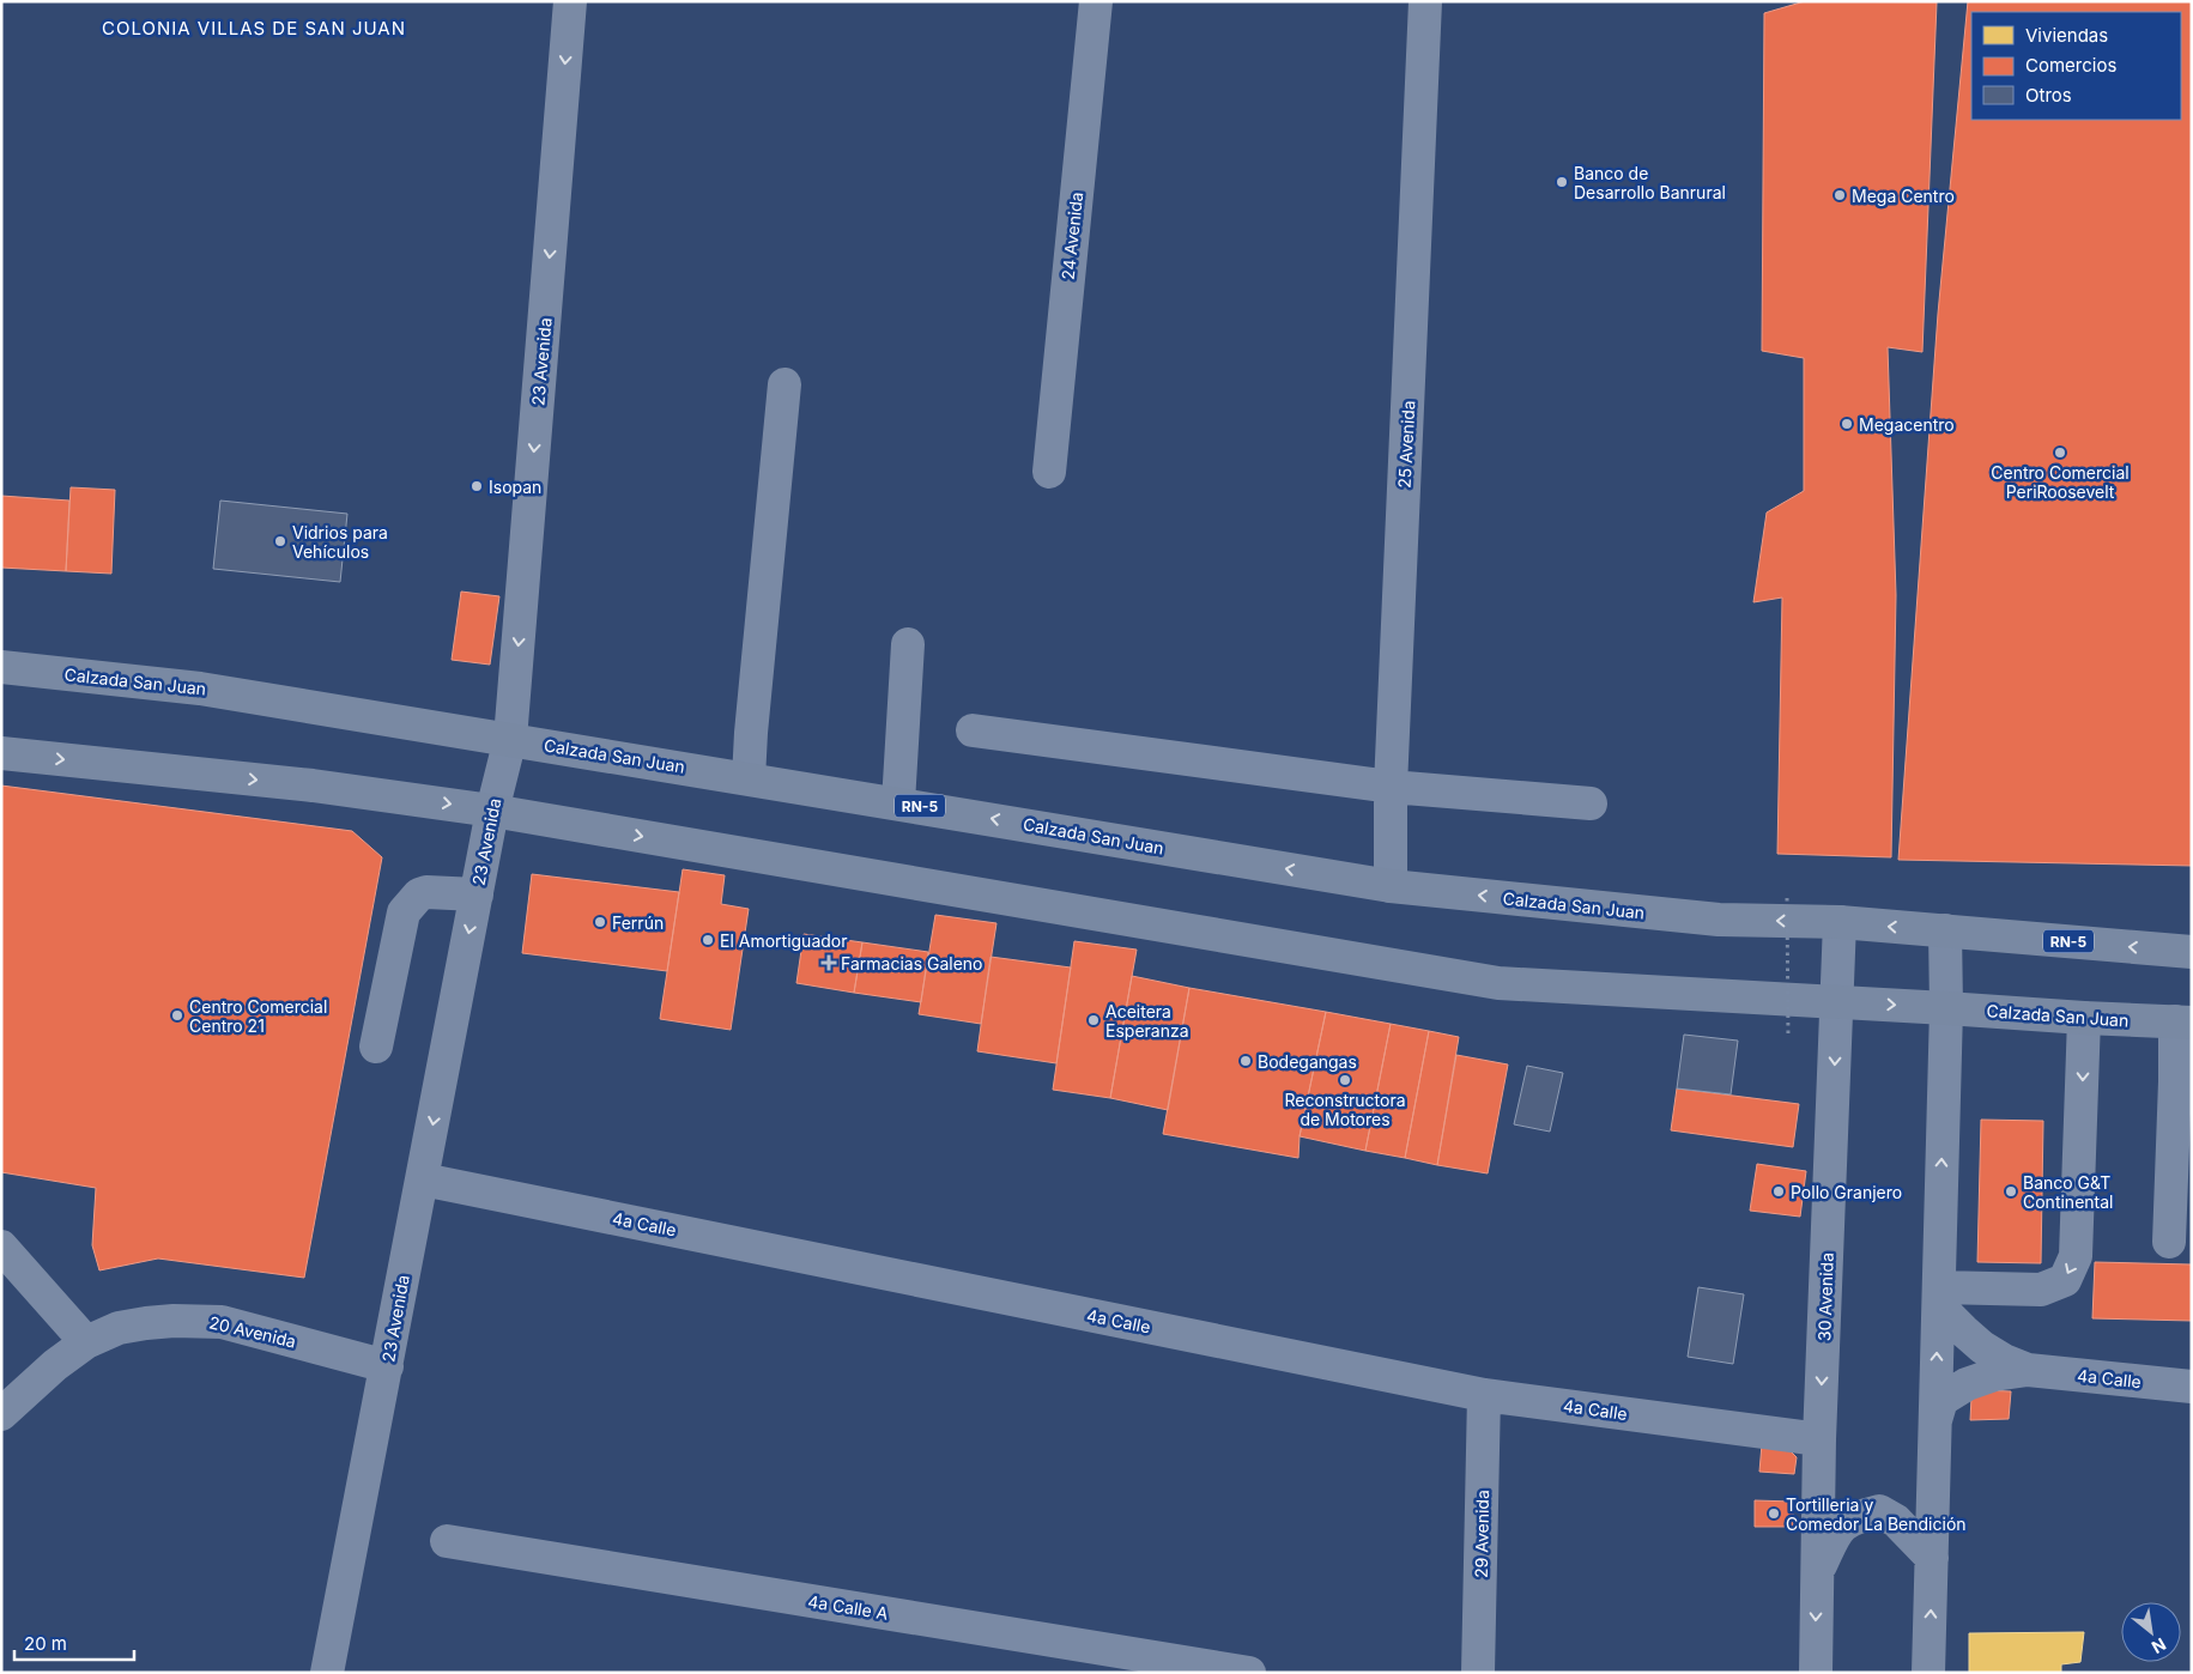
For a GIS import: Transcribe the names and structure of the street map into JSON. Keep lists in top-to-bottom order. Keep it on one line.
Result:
{"streets":{"main road":["Calzada San Juan","RN-5"],"street":["24 Avenida","23 Avenida","25 Avenida","4a Calle","30 Avenida","20 Avenida","29 Avenida","4a Calle A"]},"crossings":[["23 Avenida","Calzada San Juan"],["23 Avenida","4a Calle"],["23 Avenida","20 Avenida"],["25 Avenida","Calzada San Juan"],["Calzada San Juan","30 Avenida"],["4a Calle","30 Avenida"],["4a Calle","29 Avenida"]],"districts":["COLONIA VILLAS DE SAN JUAN"],"places":{"other":["Banco de Desarrollo Banrural","Mega Centro","Megacentro","Centro Comercial PeriRoosevelt","Isopan","Vidrios para Vehículos","Ferrún","El Amortiguador","Centro Comercial Centro 21","Aceitera Esperanza","Bodegangas","Reconstructora de Motores","Pollo Granjero","Banco G&T Continental","Tortilleria y Comedor La Bendición"],"health":["Farmacias Galeno"]},"legend":["Viviendas","Comercios","Otros"],"scale_bar":"20 m","north":"bottom right"}
